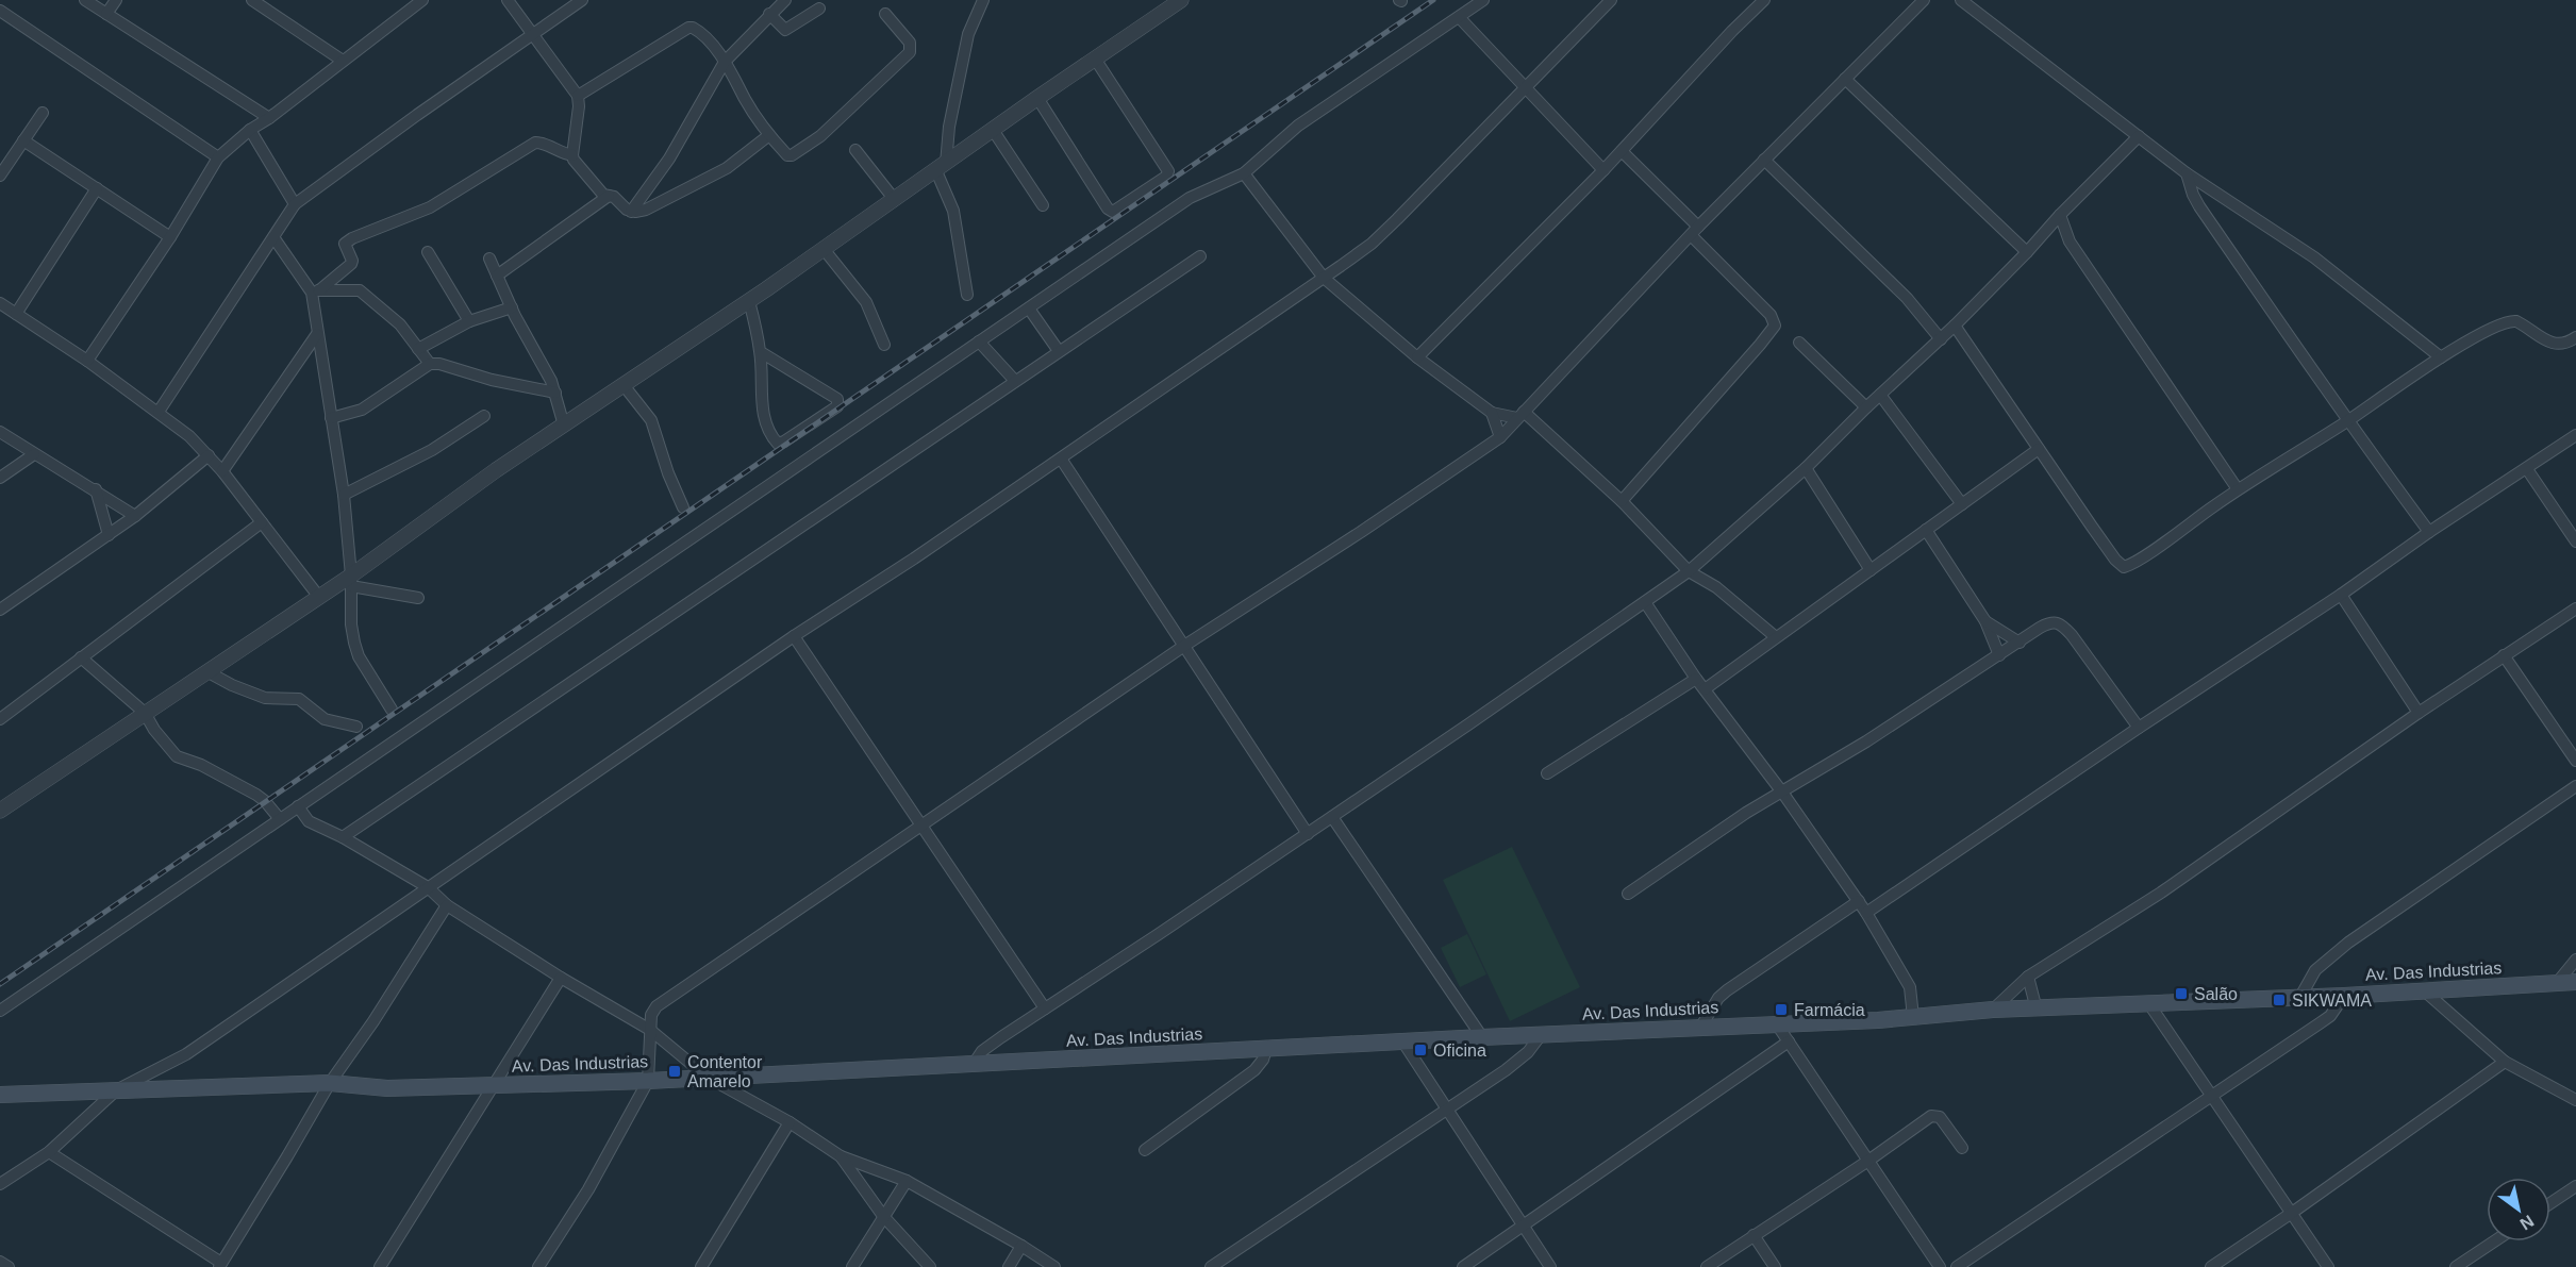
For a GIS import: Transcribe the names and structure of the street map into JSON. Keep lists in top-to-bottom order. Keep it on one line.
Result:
{"streets":{"main road":["Av. Das Industrias"]},"places":{"transit":["Salão","SIKWAMA","Farmácia","Oficina","Contentor Amarelo"]},"north":"bottom right"}
